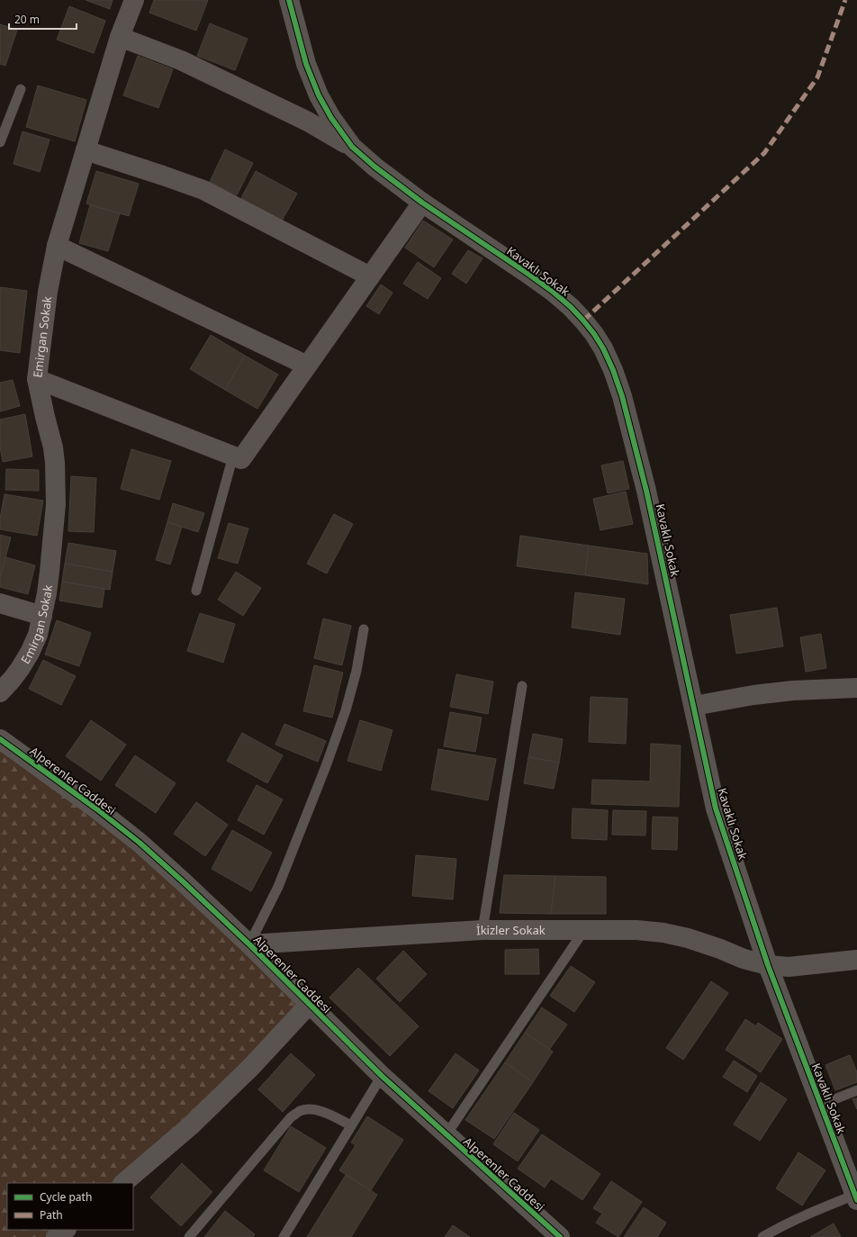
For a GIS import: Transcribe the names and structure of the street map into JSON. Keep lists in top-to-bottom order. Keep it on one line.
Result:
{"streets":{"street":["Kavaklı Sokak","Emirgan Sokak","Alperenler Caddesi","İkizler Sokak"]},"crossings":[["Kavaklı Sokak","İkizler Sokak"],["Alperenler Caddesi","İkizler Sokak"]],"legend":["Cycle path","Path"],"scale_bar":"20 m"}
